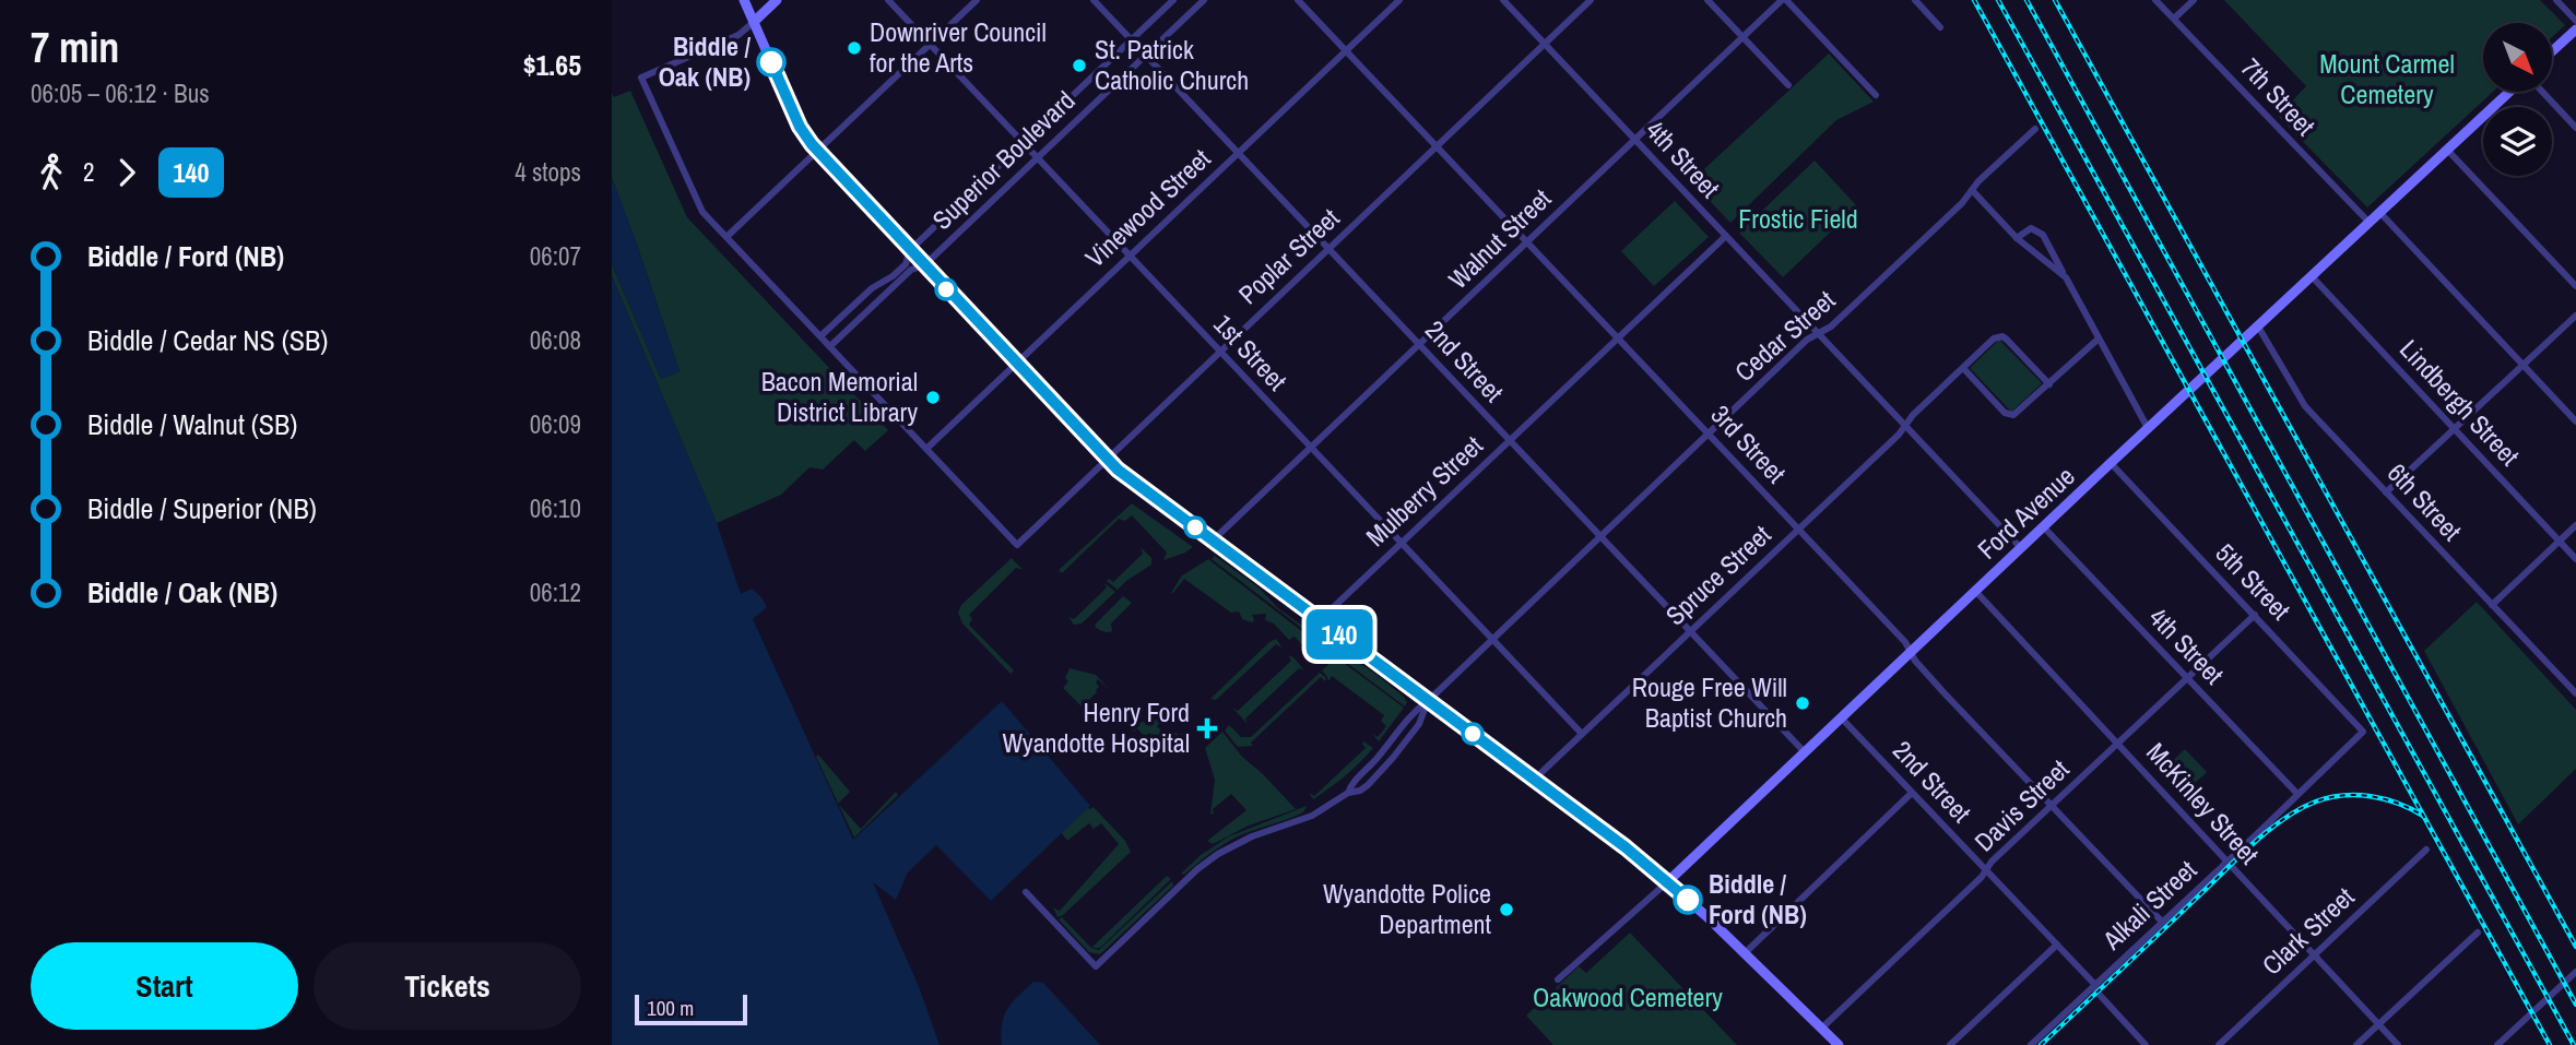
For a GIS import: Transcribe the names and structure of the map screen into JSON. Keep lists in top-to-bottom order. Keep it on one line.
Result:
{"streets":{"main road":["Ford Avenue"],"street":["7th Street","4th Street","Superior Boulevard","Vinewood Street","Walnut Street","Poplar Street","Cedar Street","1st Street","2nd Street","Lindbergh Street","3rd Street","Mulberry Street","6th Street","Spruce Street","5th Street","McKinley Street","Davis Street","Alkali Street","Clark Street"]},"crossings":[["7th Street","Ford Avenue"],["4th Street","Walnut Street"],["4th Street","Poplar Street"],["4th Street","Cedar Street"],["4th Street","Mulberry Street"],["4th Street","Ford Avenue"],["4th Street","Spruce Street"],["4th Street","Davis Street"],["4th Street","Alkali Street"],["Superior Boulevard","1st Street"],["Superior Boulevard","2nd Street"],["Vinewood Street","Poplar Street"],["Vinewood Street","1st Street"],["Vinewood Street","2nd Street"],["Vinewood Street","3rd Street"],["Walnut Street","1st Street"],["Walnut Street","2nd Street"],["Walnut Street","3rd Street"],["Poplar Street","1st Street"],["Poplar Street","2nd Street"],["Poplar Street","3rd Street"],["Cedar Street","1st Street"],["Cedar Street","2nd Street"],["Cedar Street","3rd Street"],["1st Street","Mulberry Street"],["1st Street","Spruce Street"],["2nd Street","Mulberry Street"],["2nd Street","Ford Avenue"],["2nd Street","Spruce Street"],["2nd Street","Davis Street"],["2nd Street","Alkali Street"],["Lindbergh Street","Ford Avenue"],["3rd Street","Mulberry Street"],["3rd Street","Ford Avenue"],["3rd Street","Spruce Street"],["3rd Street","Davis Street"],["3rd Street","Alkali Street"],["6th Street","Ford Avenue"],["Ford Avenue","5th Street"],["Ford Avenue","McKinley Street"],["5th Street","Davis Street"],["5th Street","Alkali Street"],["McKinley Street","Davis Street"],["McKinley Street","Alkali Street"],["McKinley Street","Clark Street"]],"parks":["Mount Carmel Cemetery","Frostic Field","Oakwood Cemetery"],"places":{"other":["Downriver Council for the Arts","Biddle / Oak (NB)","St. Patrick Catholic Church","Bacon Memorial District Library","Rouge Free Will Baptist Church","Biddle / Ford (NB)","Wyandotte Police Department"],"health":["Henry Ford Wyandotte Hospital"]},"lines":["bus line 140"],"scale_bar":"100 m","north":"bottom right","page":{"heading":["7 min","06:05 – 06:12 · Bus","$1.65"],"on_map":"140","legs":["2","140","4 stops"],"list":[{"name":"Biddle / Ford (NB)","value":"06:07"},{"name":"Biddle / Cedar NS (SB)","value":"06:08"},{"name":"Biddle / Walnut (SB)","value":"06:09"},{"name":"Biddle / Superior (NB)","value":"06:10"},{"name":"Biddle / Oak (NB)","value":"06:12"}],"buttons":["Start","Tickets"],"scale":"100 m"}}
